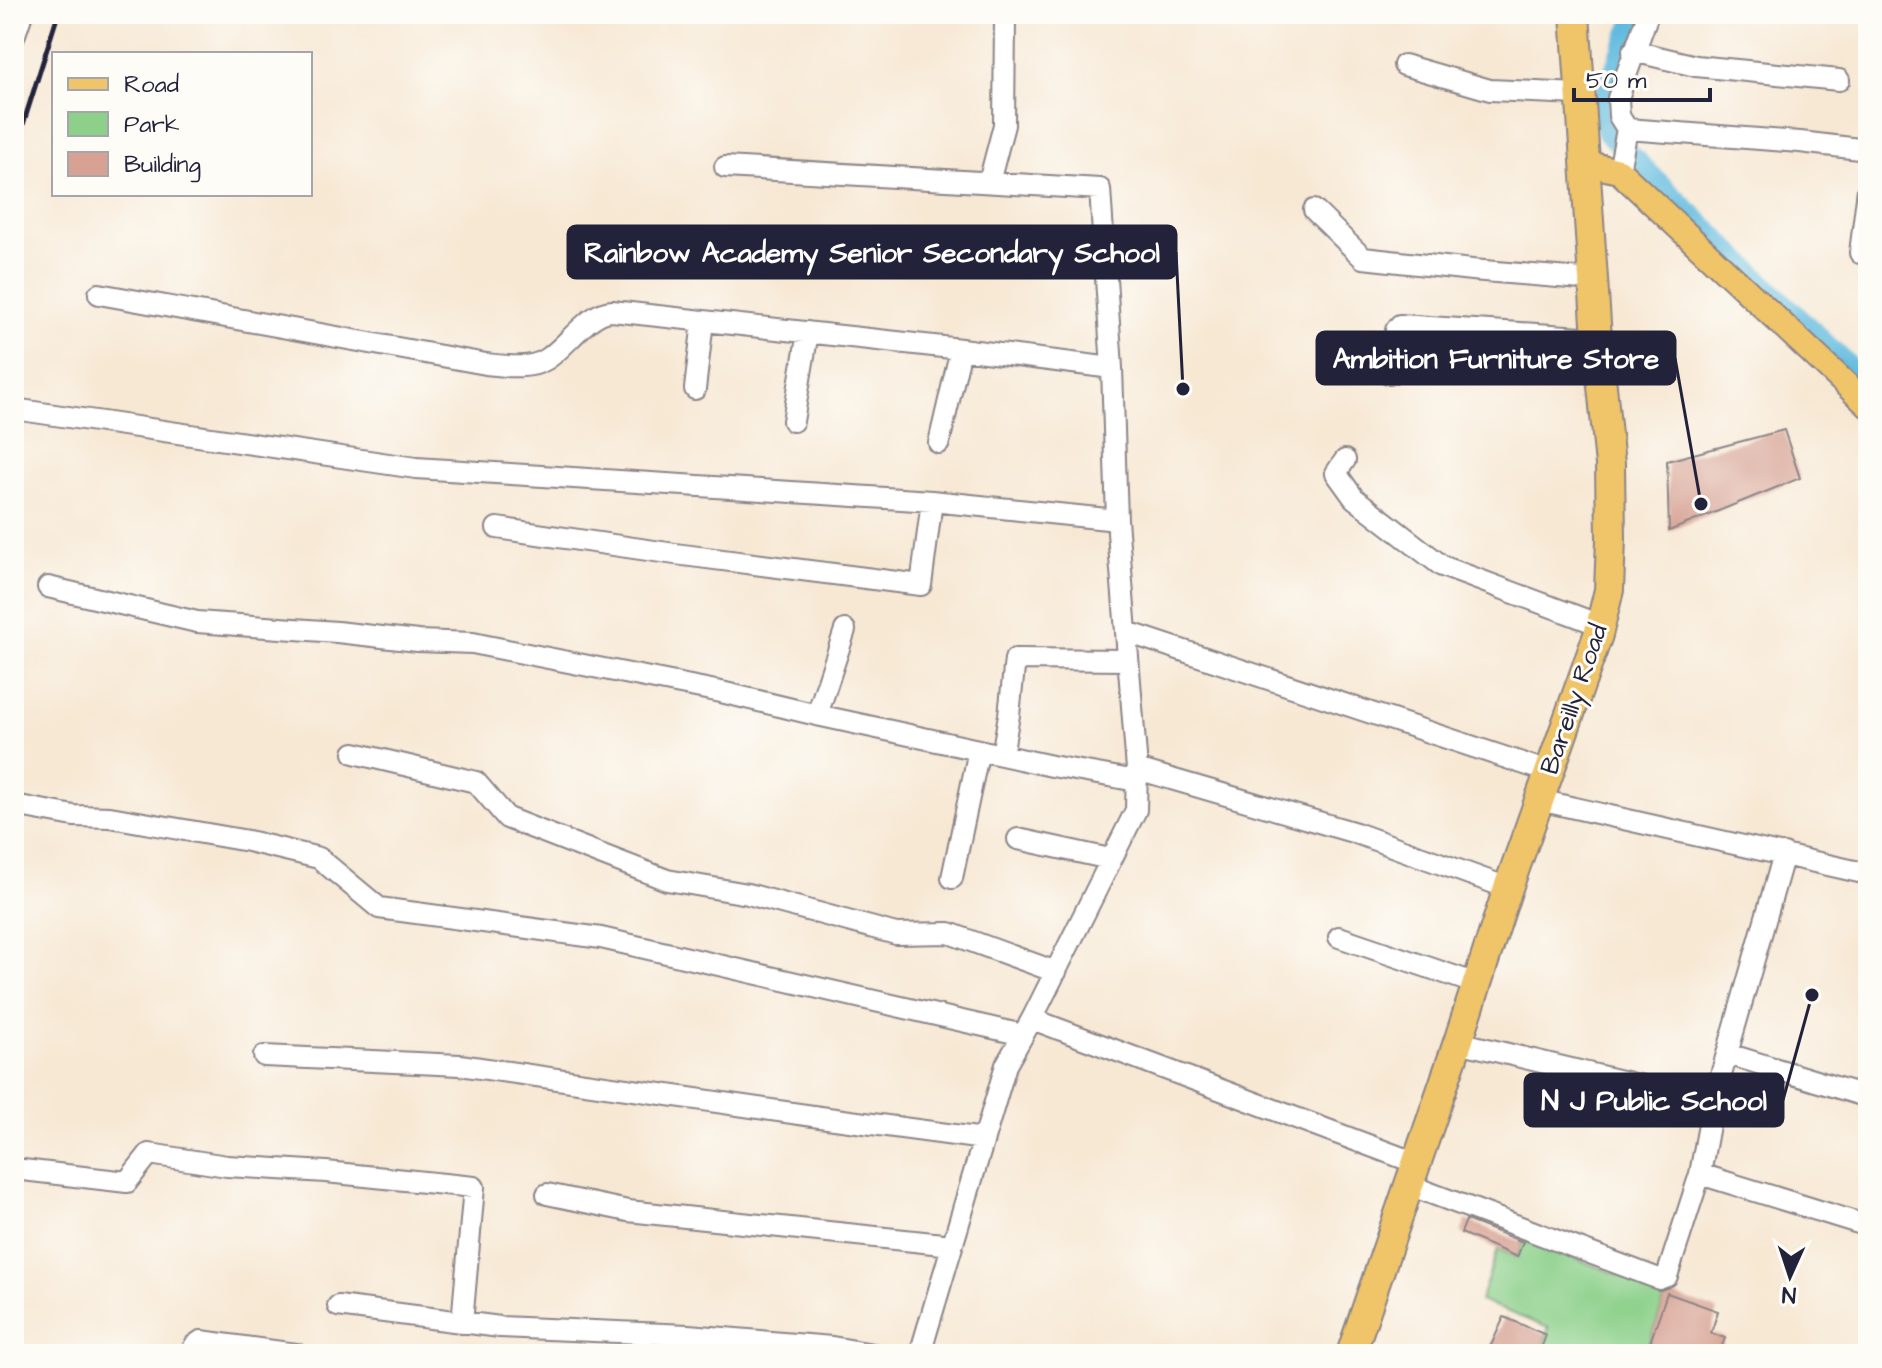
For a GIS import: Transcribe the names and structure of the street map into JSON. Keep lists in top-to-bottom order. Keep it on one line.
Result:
{"streets":{"highway":["Bareilly Road"]},"places":["Rainbow Academy Senior Secondary School","Ambition Furniture Store","N J Public School"],"legend":["Road","Park","Building"],"scale_bar":"50 m","north":"bottom"}
